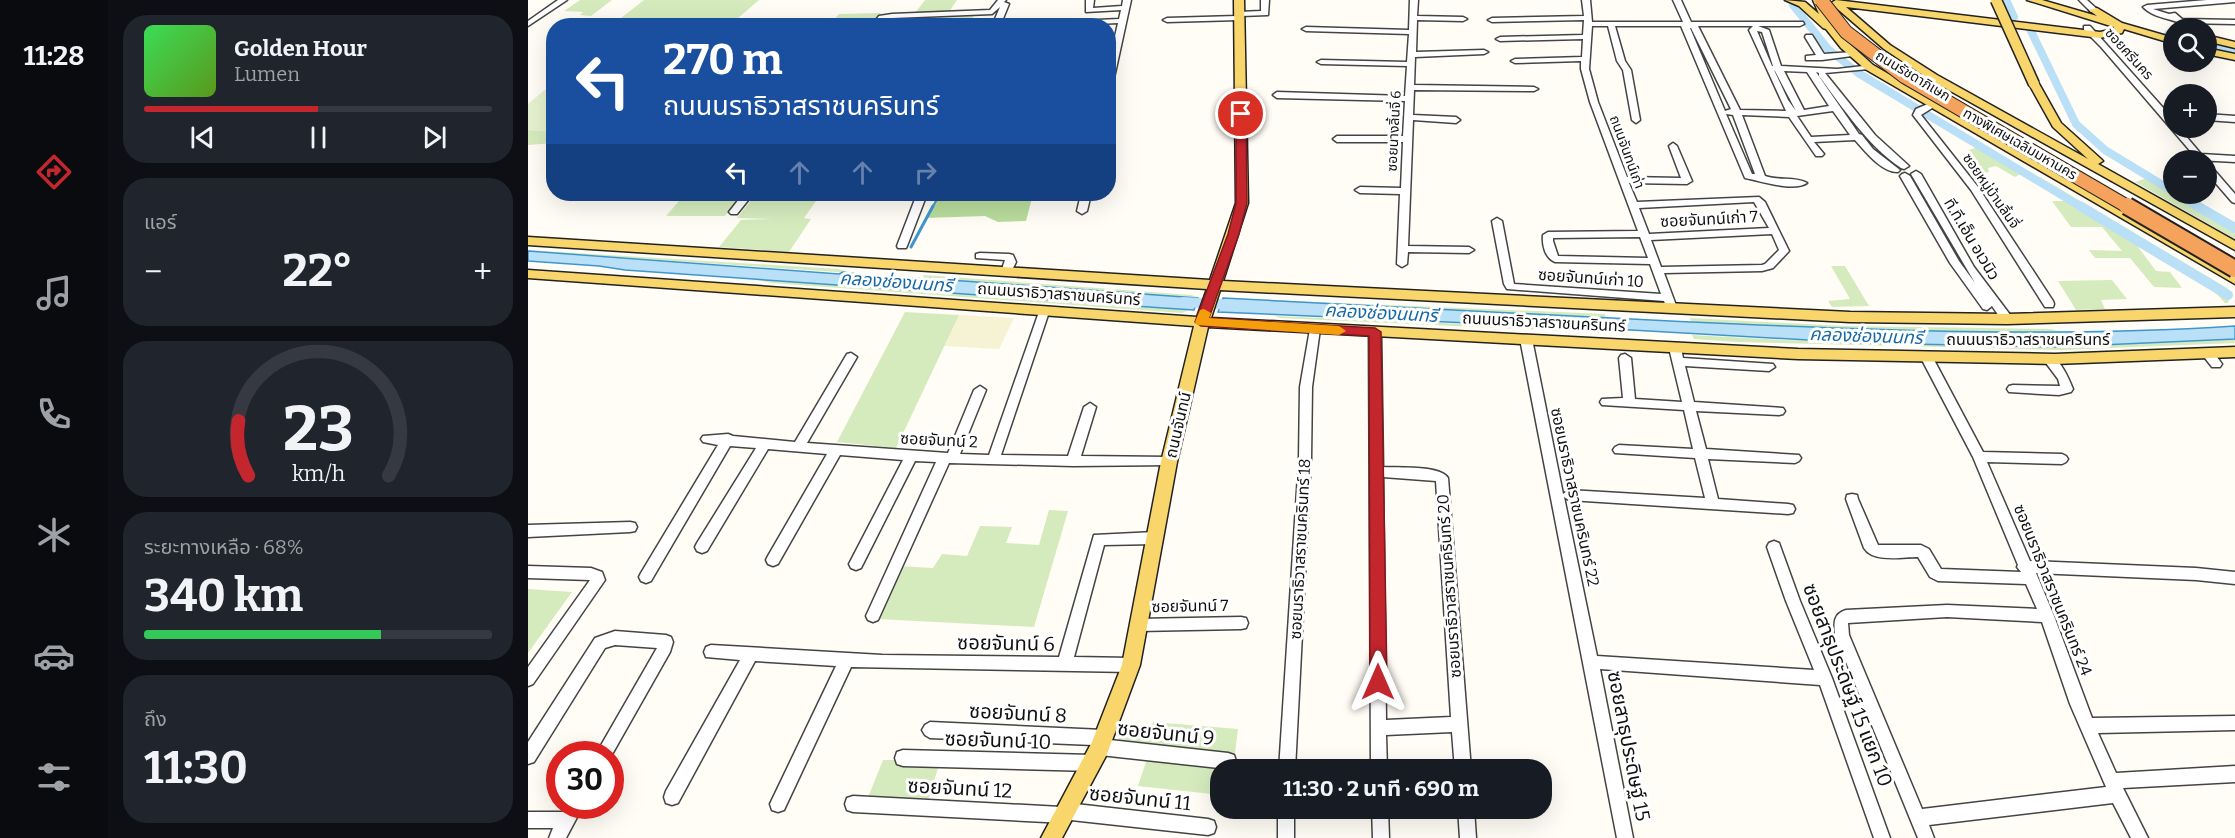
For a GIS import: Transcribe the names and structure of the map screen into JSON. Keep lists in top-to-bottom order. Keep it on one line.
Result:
{"streets":{"highway":["ทางพิเศษเฉลิมมหานคร"],"main road":["ถนนรัชดาภิเษก","ถนนนราธิวาสราชนครินทร์","ถนนจันทน์"],"street":["ซอยศรีนคร","ซอยนางลิ้นจี่ 6","ถนนจันทน์เก่า","ซอยหมู่บ้านลิ้นจี่","ซอยจันทน์เก่า 7","ที.ที.เอ็น อเวนิว","ซอยจันทน์ 2","ซอยนราธิวาสราชนครินทร์ 22","ซอยนราธิวาสราชนครินทร์ 18","ซอยนราธิวาสราชนครินทร์ 20","ซอยนราธิวาสราชนครินทร์ 24","ซอยจันทน์ 7","ซอยจันทน์ 6","ซอยสาธุประดิษฐ์ 15 แยก 10","ซอยจันทน์ 8","ซอยจันทน์ 9","ซอยจันทน์ 10","ซอยสาธุประดิษฐ์ 15","ซอยจันทน์ 12","ซอยจันทน์ 11"]},"crossings":[["ถนนรัชดาภิเษก","ทางพิเศษเฉลิมมหานคร"],["ถนนรัชดาภิเษก","ซอยหมู่บ้านลิ้นจี่"],["ถนนจันทน์เก่า","ซอยจันทน์เก่า 7"],["ถนนจันทน์เก่า","ถนนนราธิวาสราชนครินทร์"],["ที.ที.เอ็น อเวนิว","ถนนนราธิวาสราชนครินทร์"],["ถนนนราธิวาสราชนครินทร์","ถนนจันทน์"],["ถนนนราธิวาสราชนครินทร์","ซอยนราธิวาสราชนครินทร์ 22"],["ถนนนราธิวาสราชนครินทร์","ซอยนราธิวาสราชนครินทร์ 18"],["ถนนนราธิวาสราชนครินทร์","ซอยนราธิวาสราชนครินทร์ 24"],["ถนนจันทน์","ซอยจันทน์ 2"],["ถนนจันทน์","ซอยจันทน์ 7"],["ถนนจันทน์","ซอยจันทน์ 6"],["ถนนจันทน์","ซอยจันทน์ 8"],["ถนนจันทน์","ซอยจันทน์ 9"],["ถนนจันทน์","ซอยจันทน์ 10"],["ถนนจันทน์","ซอยจันทน์ 12"],["ถนนจันทน์","ซอยจันทน์ 11"],["ซอยนราธิวาสราชนครินทร์ 22","ซอยสาธุประดิษฐ์ 15"],["ซอยจันทน์ 8","ซอยจันทน์ 9"],["ซอยจันทน์ 12","ซอยจันทน์ 11"]],"water":["คลองช่องนนทรี"],"page":{"tabs":"11:28","map_buttons":["+","−"],"turn":["270 m","ถนนนราธิวาสราชนครินทร์"],"song":["Golden Hour","Lumen"],"tile":["แอร์",["ระยะทางเหลือ · 68%","340 km"],["ถึง","11:30"]],"heat":["−","22°","+"],"limit":"30","trip":"11:30 · 2 นาที · 690 m","gauge":["23","km/h"]}}
